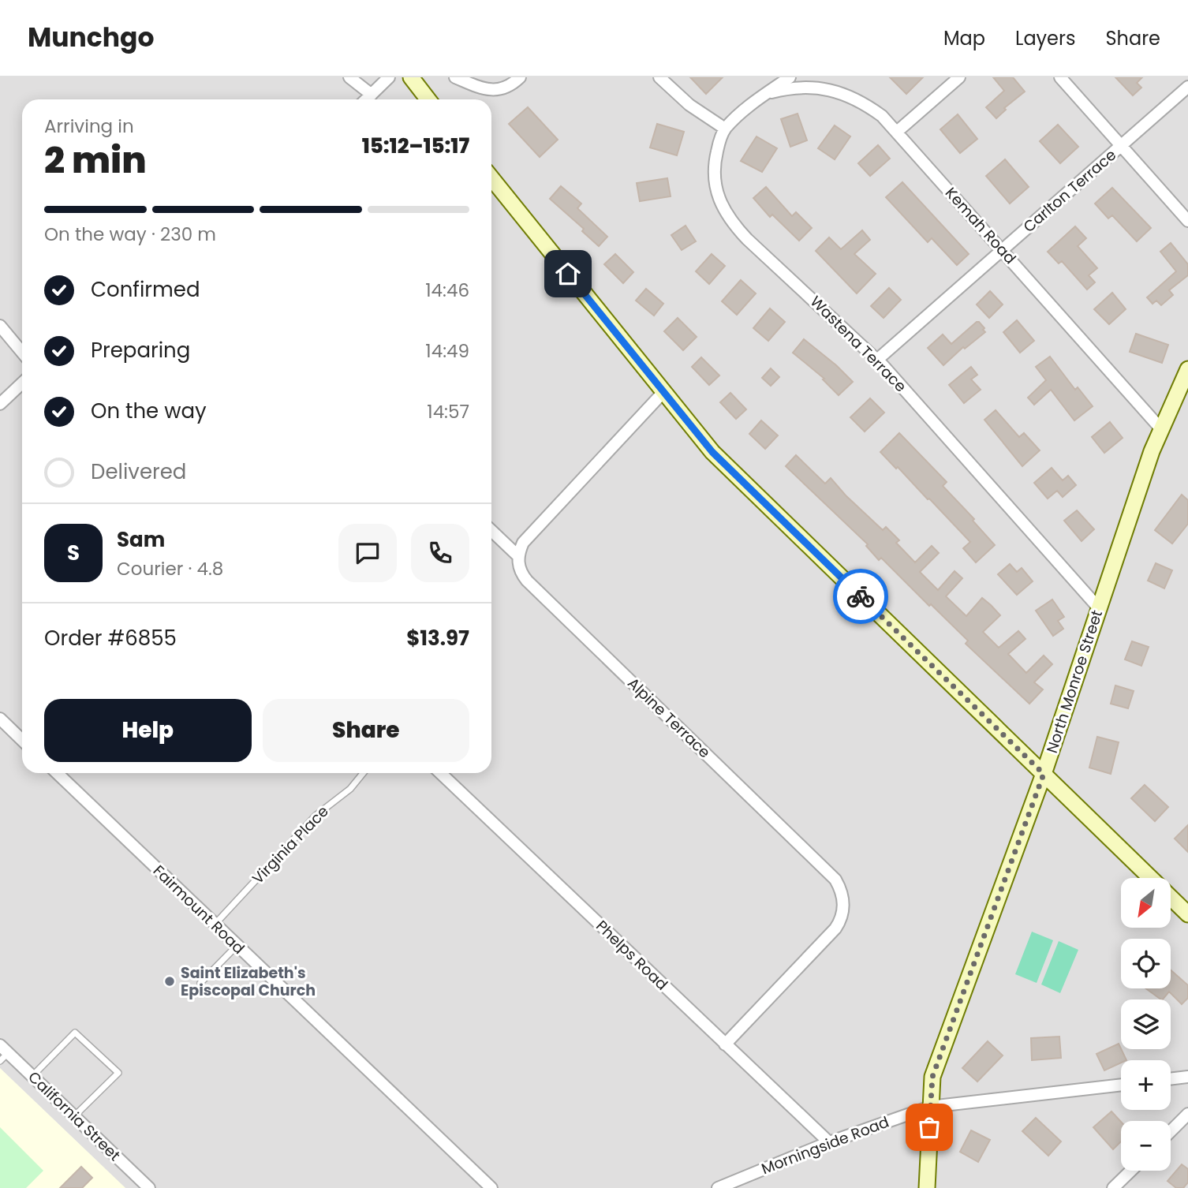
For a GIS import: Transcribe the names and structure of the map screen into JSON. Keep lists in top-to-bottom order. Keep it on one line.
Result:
{"streets":{"street":["Carlton Terrace","Kemah Road","Wastena Terrace","North Monroe Street","Alpine Terrace","Fairmount Road","Phelps Road","California Street","Morningside Road"],"lane":["Virginia Place"]},"crossings":[["Carlton Terrace","Kemah Road"],["Carlton Terrace","Wastena Terrace"],["Kemah Road","Wastena Terrace"],["Kemah Road","North Monroe Street"],["Wastena Terrace","North Monroe Street"],["North Monroe Street","Morningside Road"],["Alpine Terrace","Phelps Road"],["Virginia Place","Fairmount Road"],["Phelps Road","Morningside Road"]],"places":["Saint Elizabeth's Episcopal Church"],"north":"bottom left","page":{"header":"Munchgo","nav":["Map","Layers","Share"],"heading":["2 min","Arriving in","15:12–15:17"],"panel":["Sam","Courier · 4.8","Order #6855","$13.97"],"bar":"On the way · 230 m","list":[["Confirmed","14:46"],["Preparing","14:49"],["On the way","14:57"],"Delivered"],"round":"S","buttons":["Help","Share"],"map_buttons":["+","−"]}}
